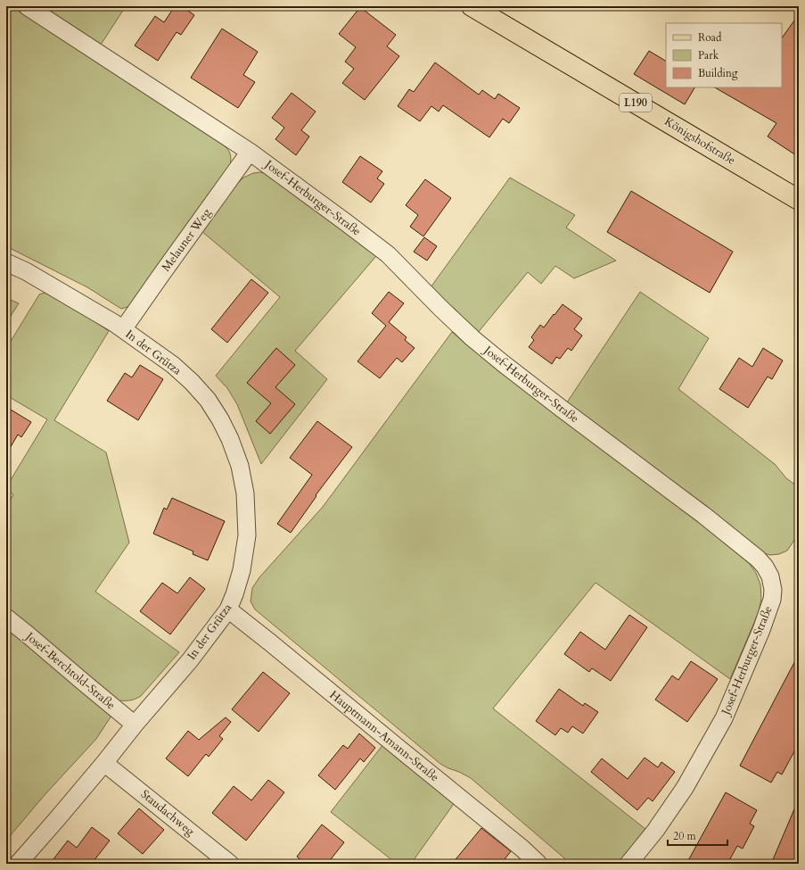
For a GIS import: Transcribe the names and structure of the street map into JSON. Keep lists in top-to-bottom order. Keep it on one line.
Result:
{"streets":{"main road":["L190","Königshofstraße"],"street":["Josef-Herburger-Straße","Melauner Weg","In der Grütza","Josef-Berchtold-Straße","Hauptmann-Amann-Straße","Staudachweg"]},"crossings":[["Josef-Herburger-Straße","Melauner Weg"],["Melauner Weg","In der Grütza"],["In der Grütza","Josef-Berchtold-Straße"],["In der Grütza","Hauptmann-Amann-Straße"],["In der Grütza","Staudachweg"]],"legend":["Road","Park","Building"],"scale_bar":"20 m"}
